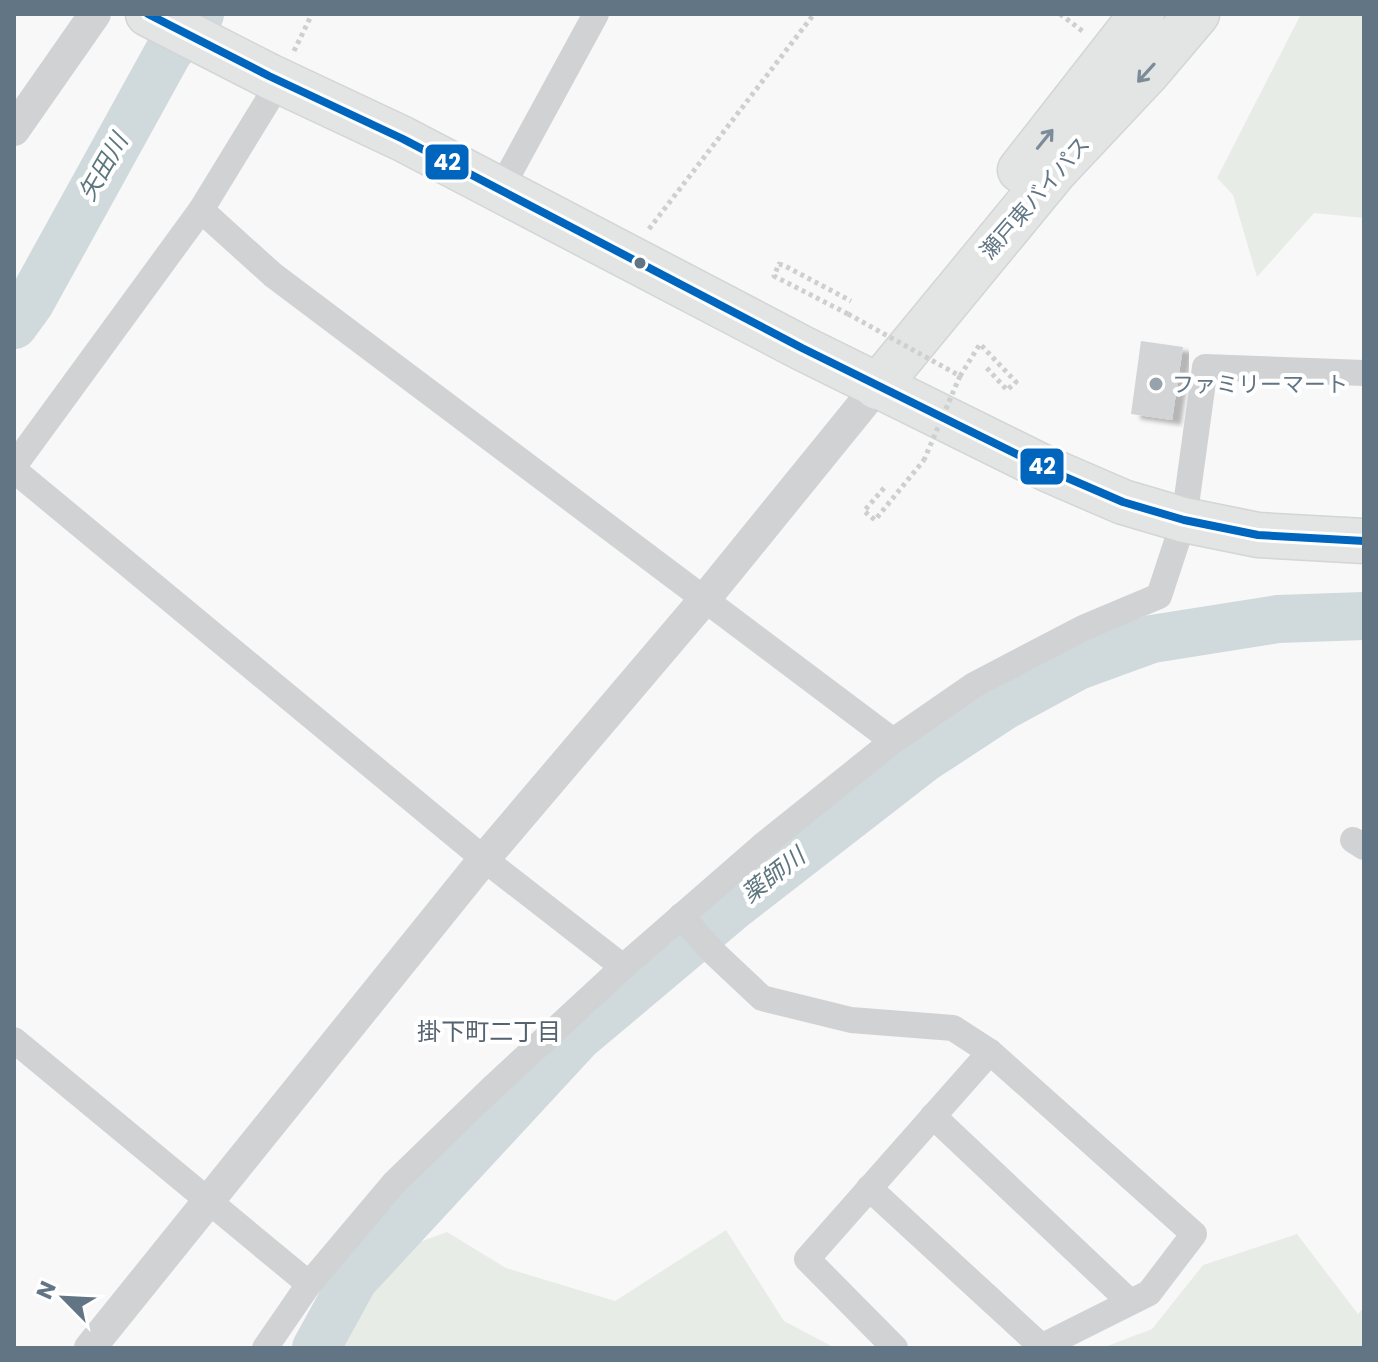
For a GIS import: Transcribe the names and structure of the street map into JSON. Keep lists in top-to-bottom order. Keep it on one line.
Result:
{"streets":{"highway":["瀬戸東バイパス"]},"districts":["掛下町二丁目"],"water":["矢田川","薬師川"],"places":["ファミリーマート"],"lines":["transit line 42"],"north":"top left"}
